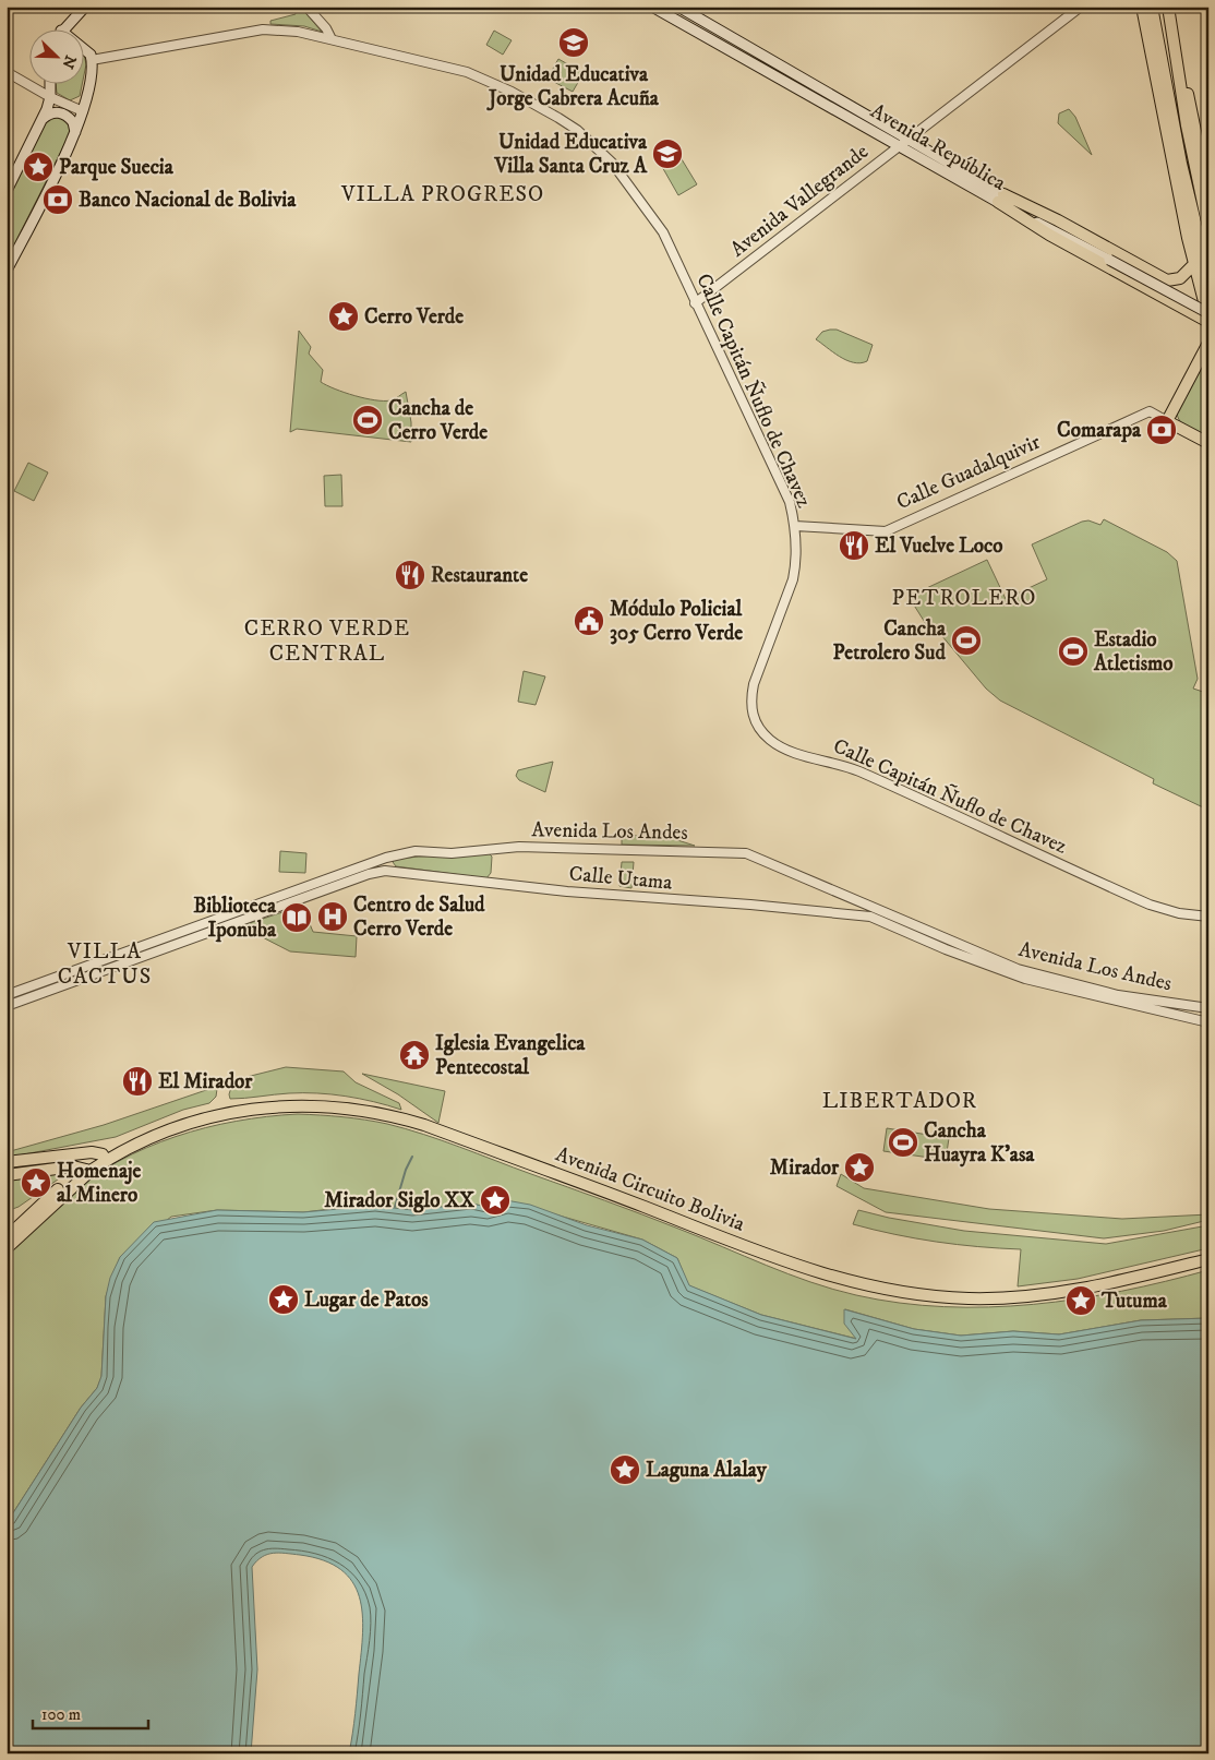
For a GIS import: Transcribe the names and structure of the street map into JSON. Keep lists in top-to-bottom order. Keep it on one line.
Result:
{"streets":{"main road":["Avenida República","Avenida Circuito Bolivia"],"street":["Avenida Vallegrande","Calle Capitán Ñuflo de Chavez","Calle Guadalquivir","Avenida Los Andes","Calle Utama"]},"crossings":[["Avenida República","Avenida Vallegrande"],["Avenida Vallegrande","Calle Capitán Ñuflo de Chavez"],["Calle Capitán Ñuflo de Chavez","Calle Guadalquivir"],["Avenida Los Andes","Calle Utama"]],"districts":["VILLA PROGRESO","PETROLERO","CERRO VERDE CENTRAL","VILLA CACTUS","LIBERTADOR"],"places":{"school or university":["Unidad Educativa Jorge Cabrera Acuña","Unidad Educativa Villa Santa Cruz A"],"place":["Parque Suecia","Cerro Verde","Mirador","Homenaje al Minero","Mirador Siglo XX","Lugar de Patos","Tutuma","Laguna Alalay"],"bank":["Banco Nacional de Bolivia","Comarapa"],"sports":["Cancha de Cerro Verde","Cancha Petrolero Sud","Estadio Atletismo","Cancha Huayra K'asa"],"restaurant":["El Vuelve Loco","Restaurante","El Mirador"],"public building":["Módulo Policial 305 Cerro Verde"],"hospital":["Centro de Salud Cerro Verde"],"library":["Biblioteca Iponuba"],"temple":["Iglesia Evangelica Pentecostal"]},"scale_bar":"100 m","north":"bottom right"}
